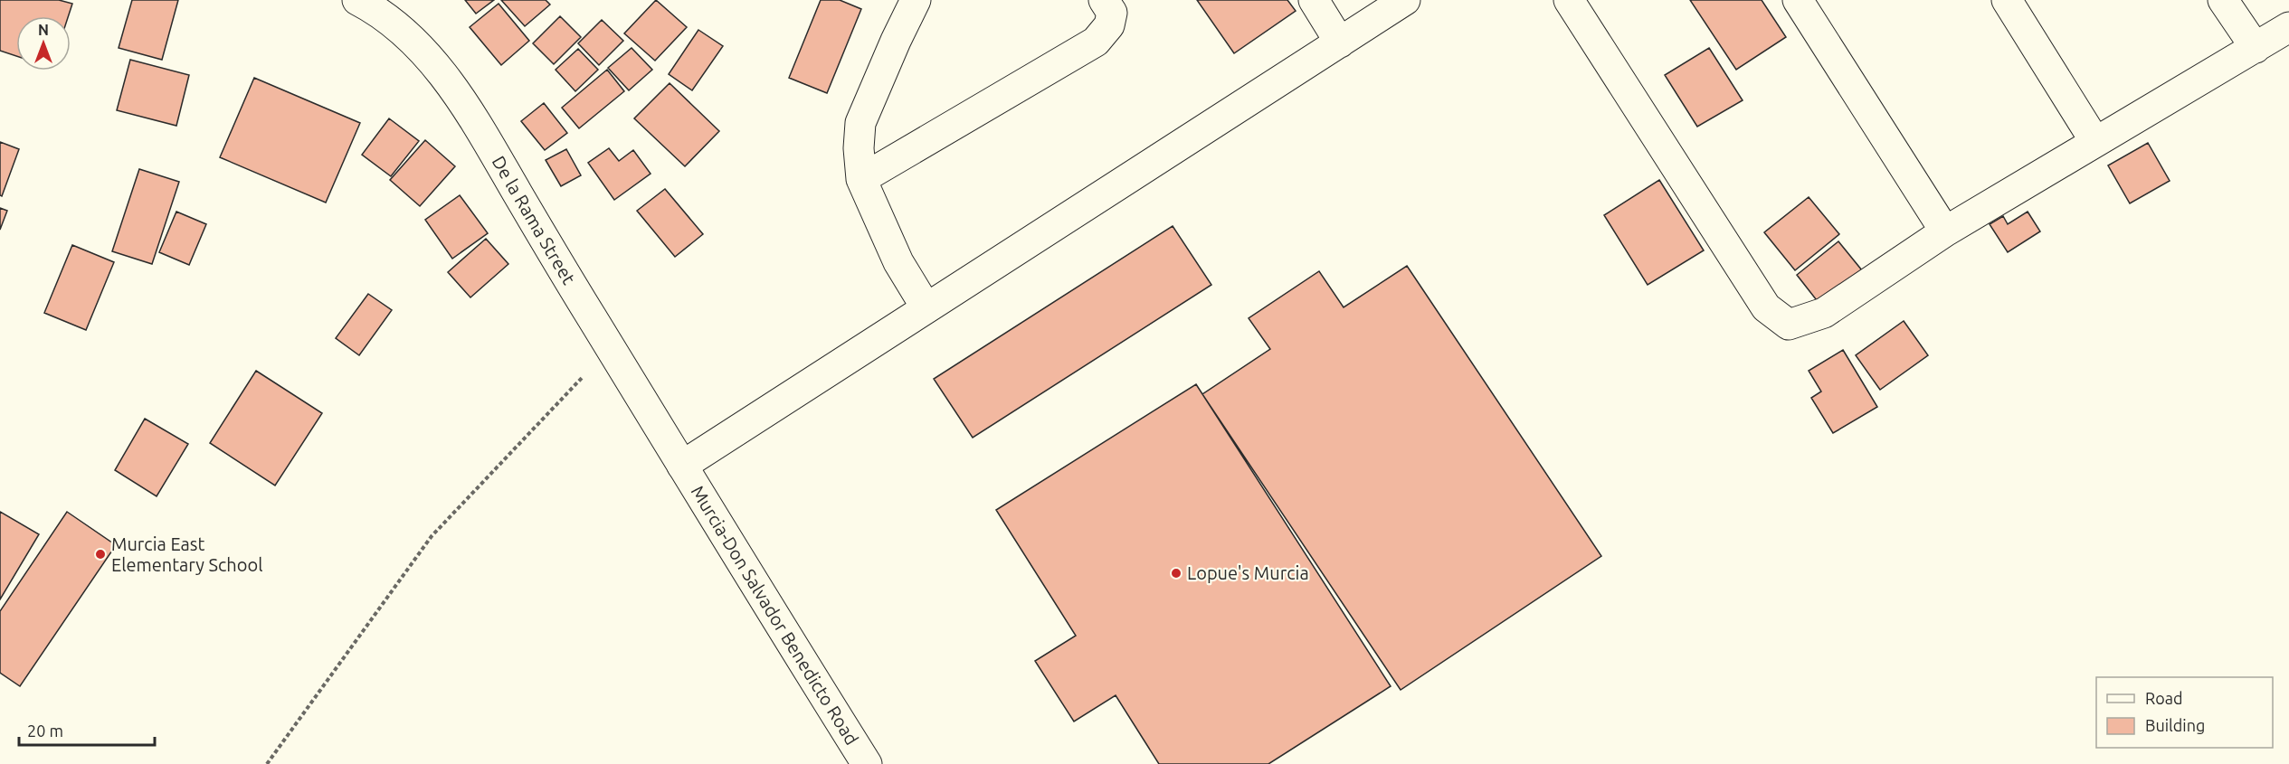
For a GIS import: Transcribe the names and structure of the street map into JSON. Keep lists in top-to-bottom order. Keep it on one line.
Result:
{"streets":{"main road":["De la Rama Street","Murcia-Don Salvador Benedicto Road"]},"crossings":[["De la Rama Street","Murcia-Don Salvador Benedicto Road"]],"places":["Murcia East Elementary School","Lopue's Murcia"],"legend":["Road","Building"],"scale_bar":"20 m","north":"top"}
